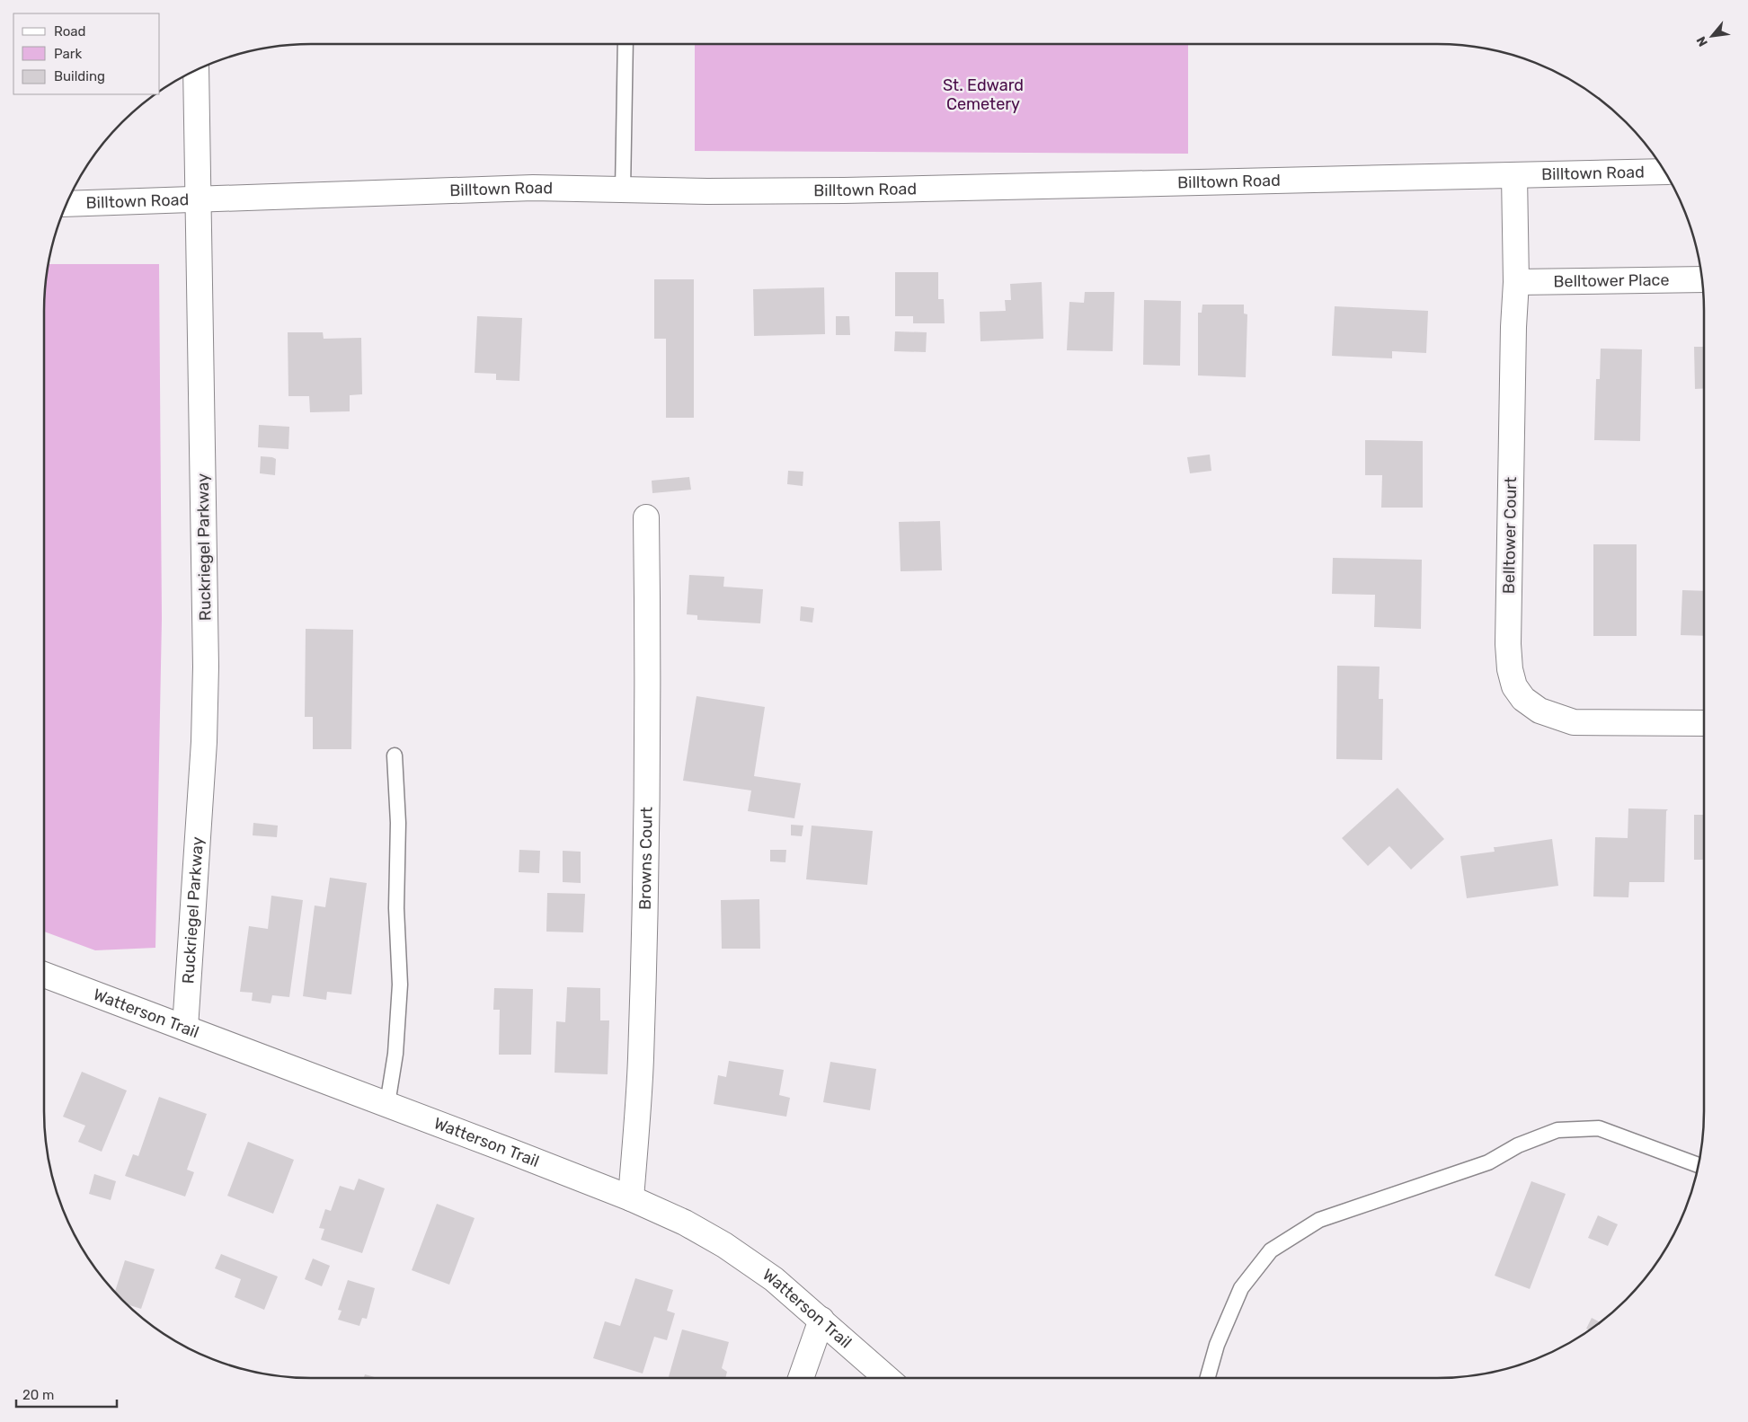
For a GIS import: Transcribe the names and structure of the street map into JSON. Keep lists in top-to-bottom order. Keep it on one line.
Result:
{"streets":{"main road":["Billtown Road","Belltower Place","Belltower Court","Ruckriegel Parkway","Browns Court","Watterson Trail"]},"crossings":[["Billtown Road","Belltower Court"],["Billtown Road","Ruckriegel Parkway"],["Belltower Place","Belltower Court"],["Ruckriegel Parkway","Watterson Trail"],["Browns Court","Watterson Trail"]],"parks":["St. Edward Cemetery"],"legend":["Road","Park","Building"],"scale_bar":"20 m","north":"bottom left"}
